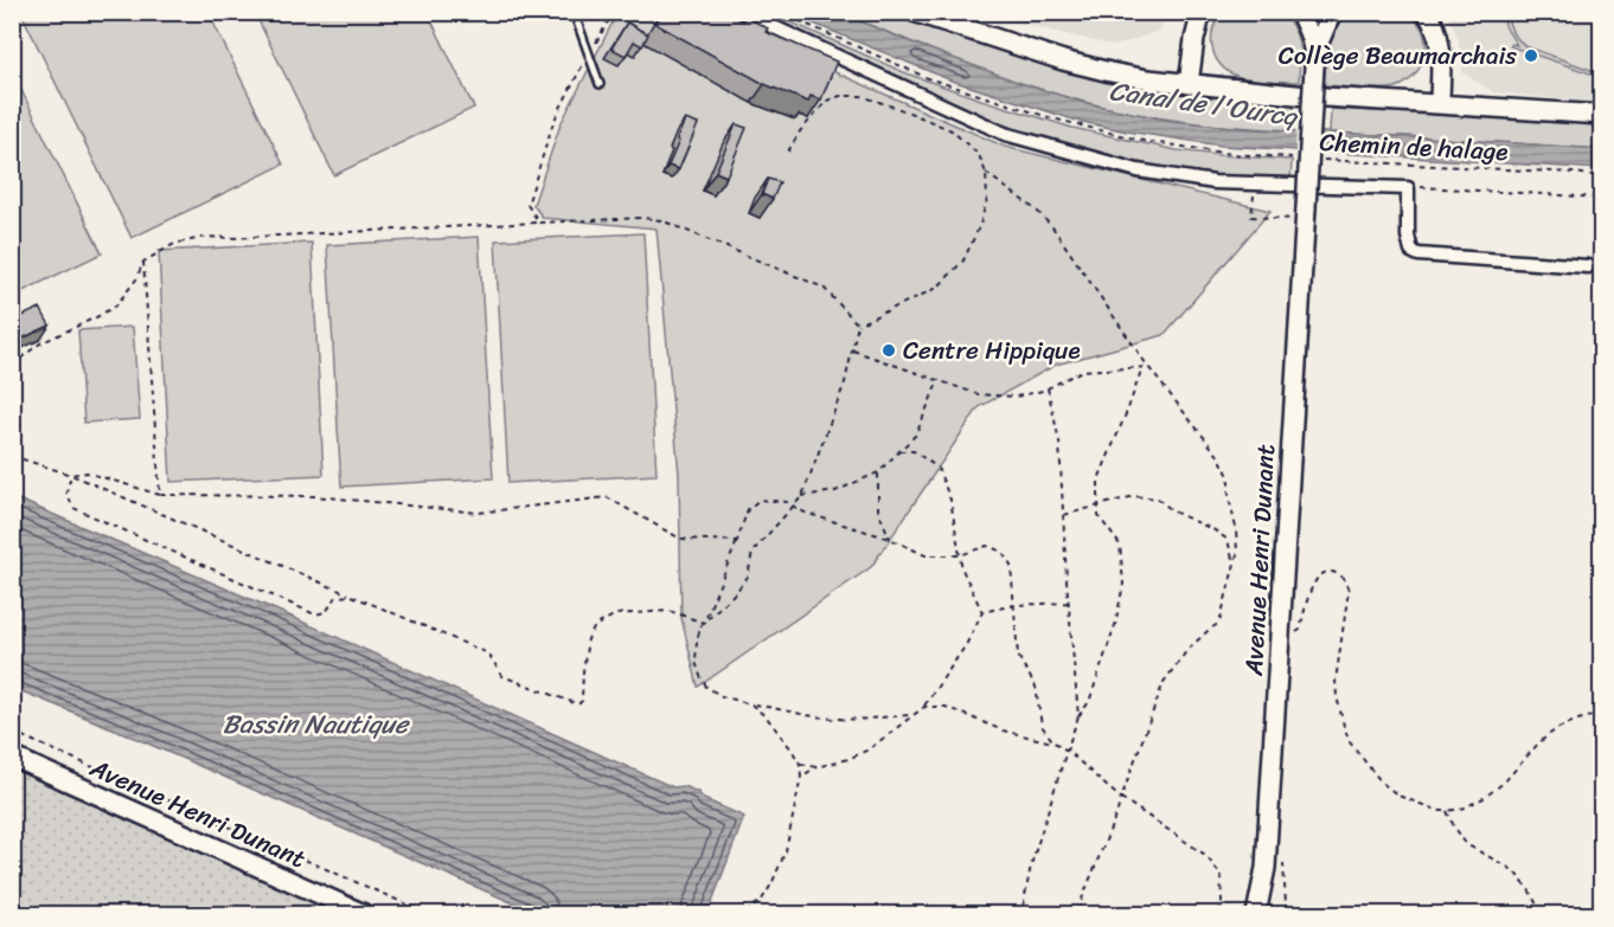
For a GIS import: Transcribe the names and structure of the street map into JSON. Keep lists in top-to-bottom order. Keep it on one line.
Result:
{"streets":{"street":["Avenue Henri Dunant"],"path":["Chemin de halage"]},"water":["Canal de l'Ourcq","Bassin Nautique"],"places":["Collège Beaumarchais","Centre Hippique"]}
